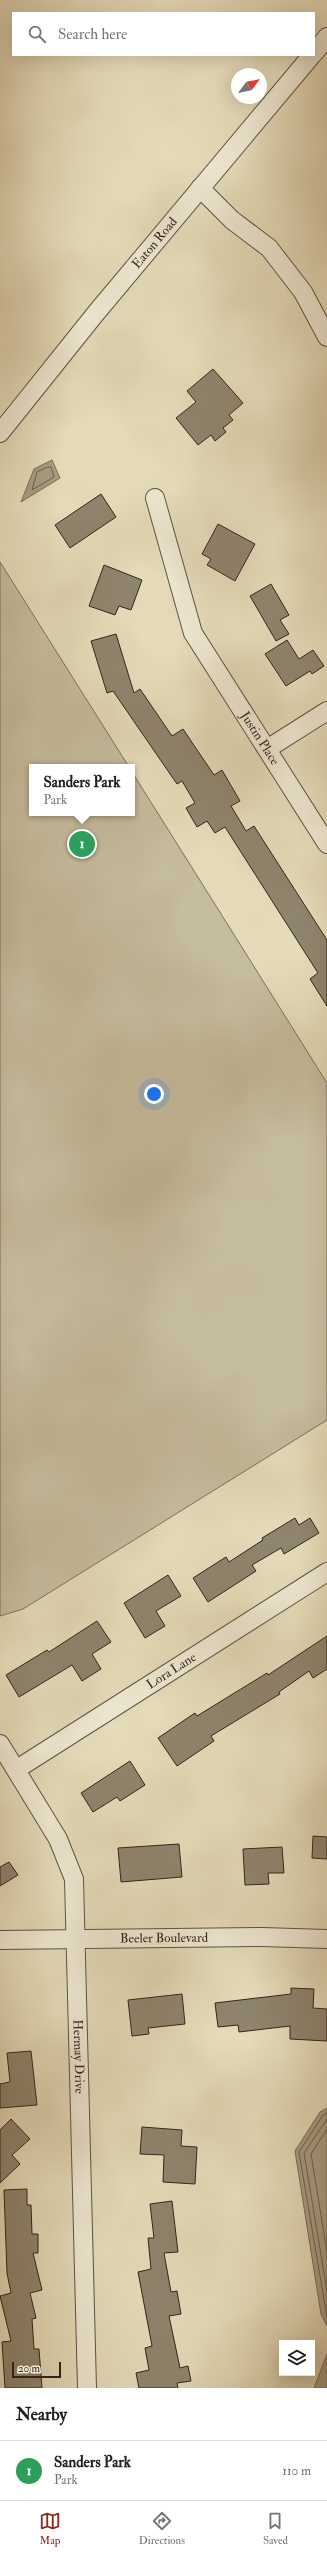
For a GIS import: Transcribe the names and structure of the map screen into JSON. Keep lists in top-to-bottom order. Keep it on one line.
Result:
{"streets":{"street":["Eaton Road","Justin Place","Lora Lane","Beeler Boulevard","Hermay Drive"]},"crossings":[["Lora Lane","Hermay Drive"],["Beeler Boulevard","Hermay Drive"]],"scale_bar":"20 m","north":"top right","page":{"search":"Search here","popup":["Sanders Park","Park"],"pins":"1","scale":"20 m","heading":"Nearby","list":[{"mark":"1","name":"Sanders Park","note":"Park","value":"110 m"}],"nav":["Map","Directions","Saved"]}}
